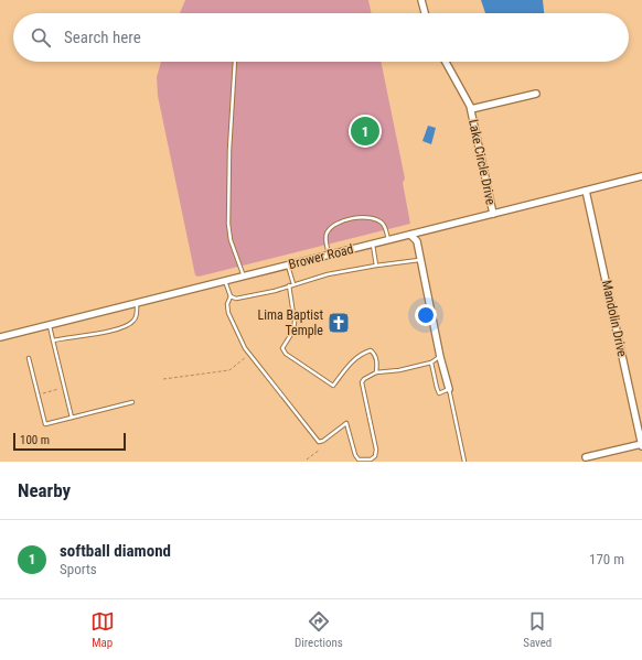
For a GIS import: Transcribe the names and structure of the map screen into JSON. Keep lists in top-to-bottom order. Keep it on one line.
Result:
{"streets":{"street":["Lake Circle Drive","Brower Road","Mandolin Drive"]},"crossings":[["Lake Circle Drive","Brower Road"],["Brower Road","Mandolin Drive"]],"places":{"church":["Lima Baptist Temple"]},"scale_bar":"100 m","page":{"search":"Search here","pins":"1","scale":"100 m","heading":"Nearby","list":[{"mark":"1","name":"softball diamond","note":"Sports","value":"170 m"}],"nav":["Map","Directions","Saved"]}}
